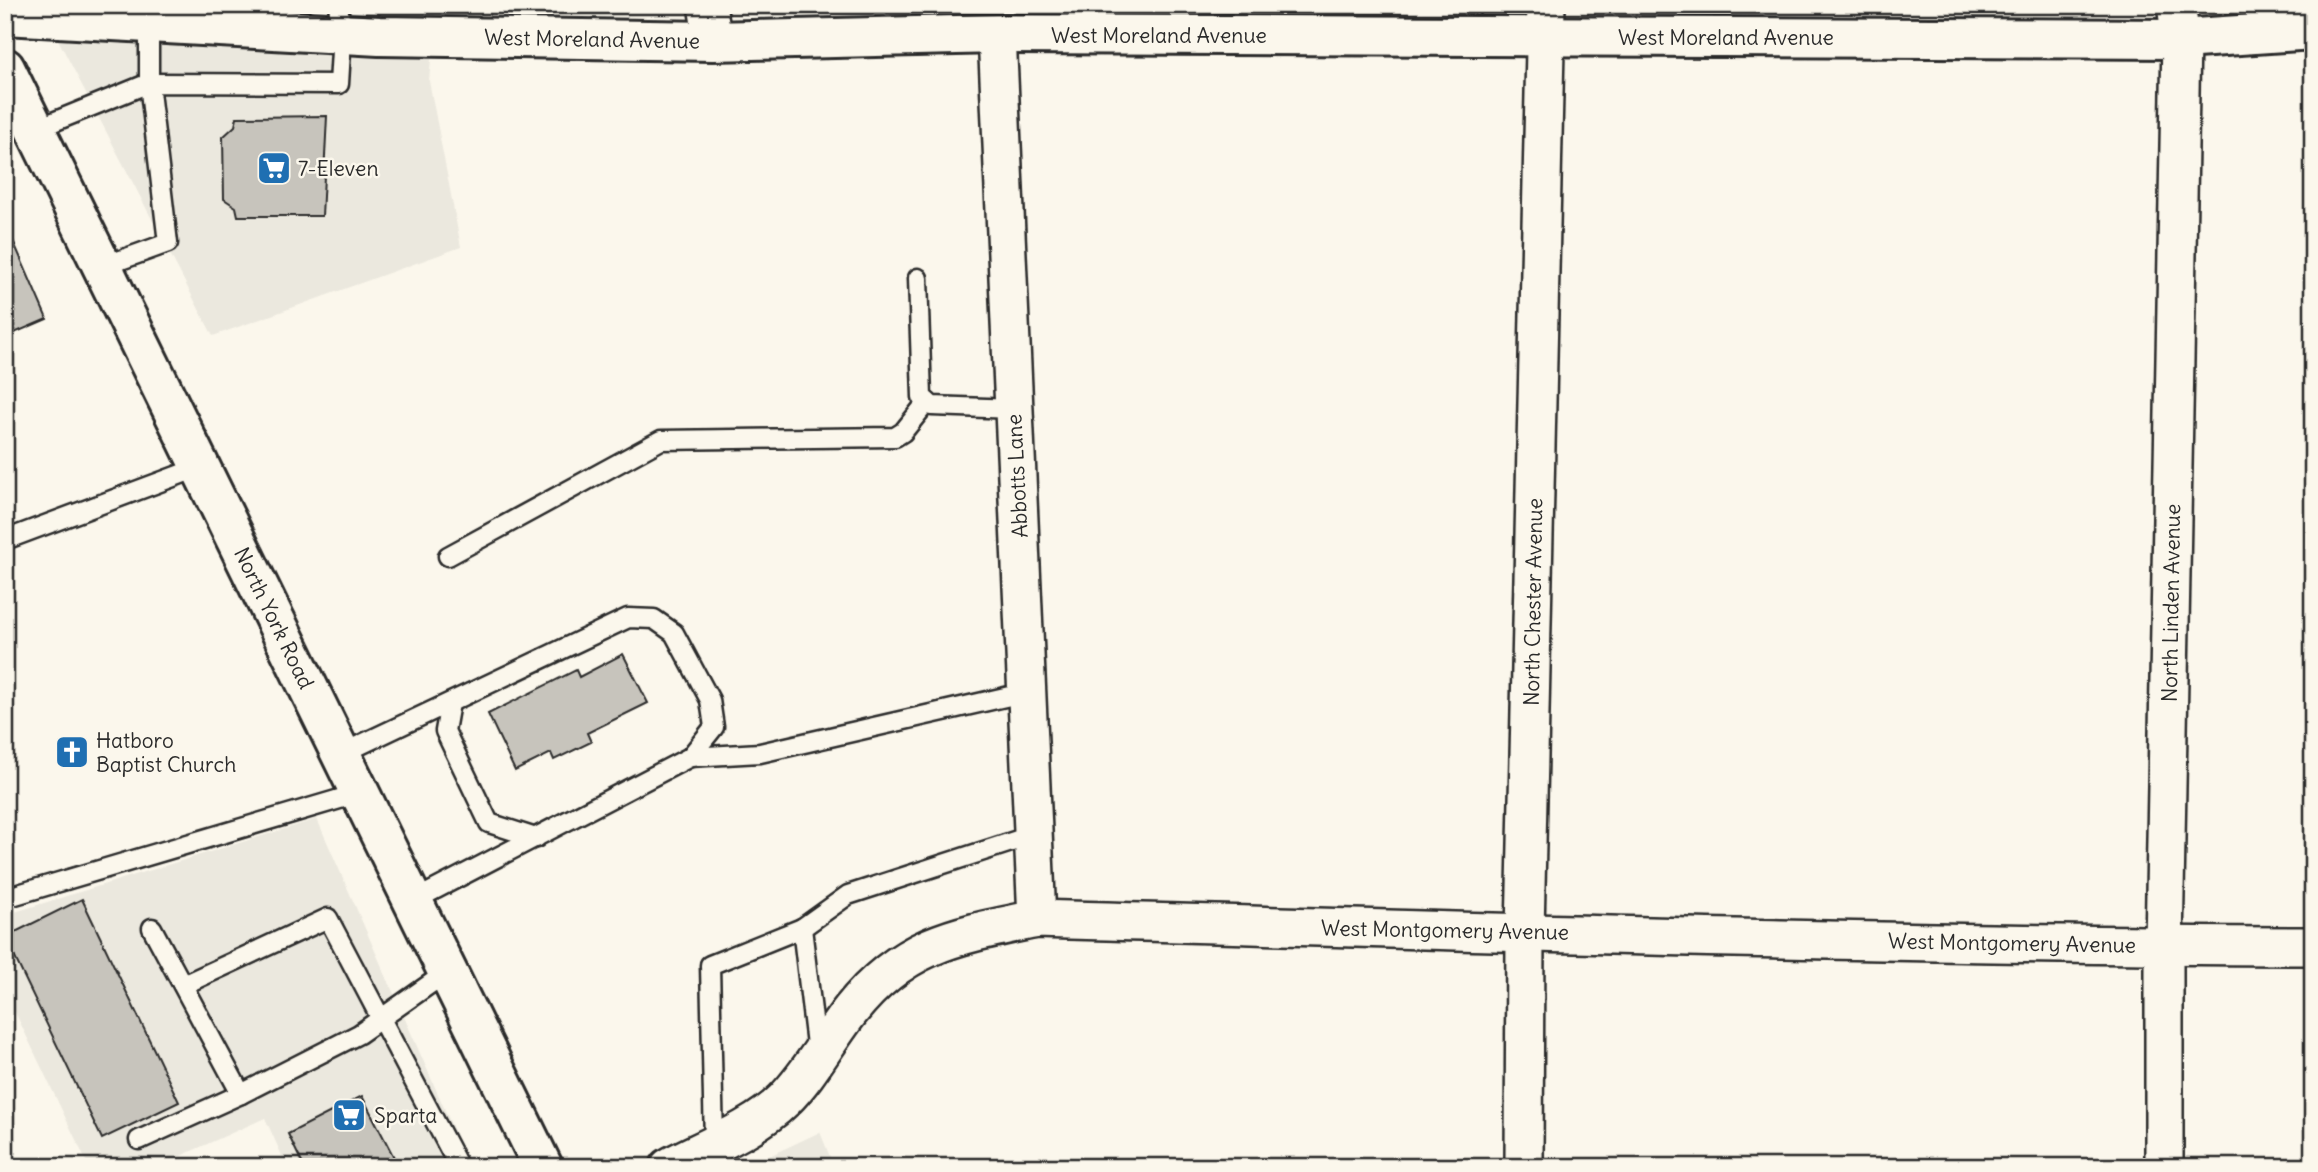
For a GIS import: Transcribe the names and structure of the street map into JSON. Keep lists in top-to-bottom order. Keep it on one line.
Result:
{"streets":{"main road":["West Moreland Avenue","North York Road"],"street":["Abbotts Lane","North Chester Avenue","North Linden Avenue","West Montgomery Avenue"]},"crossings":[["West Moreland Avenue","Abbotts Lane"],["West Moreland Avenue","North Chester Avenue"],["West Moreland Avenue","North Linden Avenue"],["Abbotts Lane","West Montgomery Avenue"],["North Chester Avenue","West Montgomery Avenue"],["North Linden Avenue","West Montgomery Avenue"]],"places":{"supermarket":["7-Eleven","Sparta"],"church":["Hatboro Baptist Church"]}}
